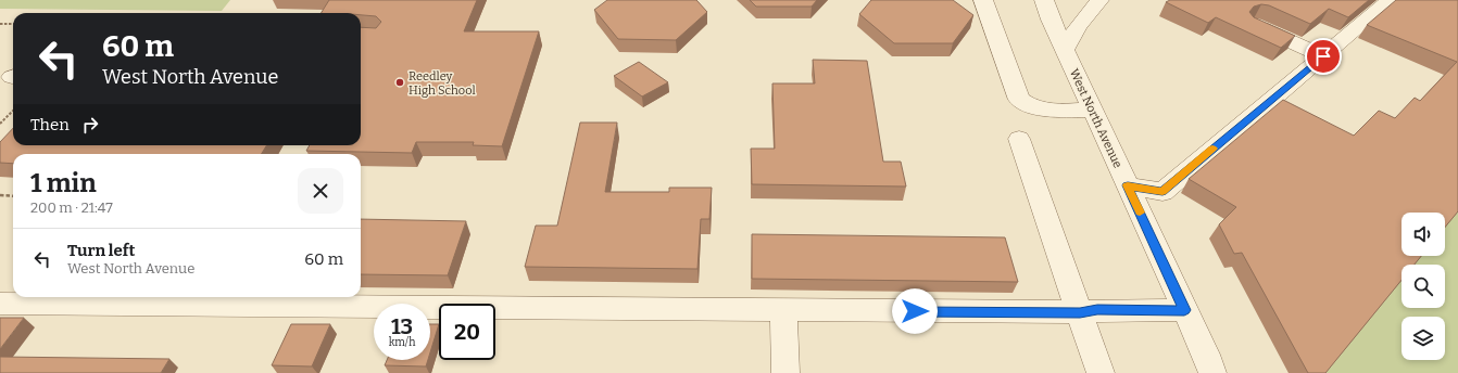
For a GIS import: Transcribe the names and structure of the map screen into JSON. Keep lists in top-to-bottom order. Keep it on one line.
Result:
{"streets":{"street":["West North Avenue"]},"places":["Reedley High School"],"page":{"turn":["60 m","West North Avenue"],"then":"Then","heading":["1 min","200 m · 21:47"],"list":[{"name":"Turn left","note":"West North Avenue","value":"60 m"}],"speed":"13 km/h","limit":"20"}}
